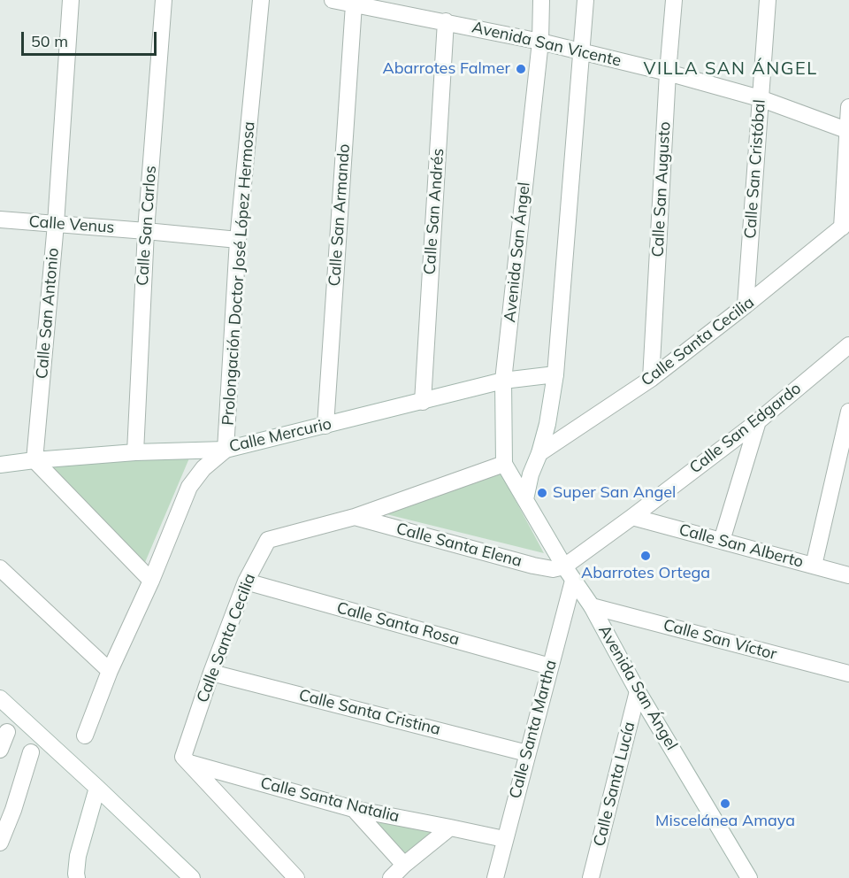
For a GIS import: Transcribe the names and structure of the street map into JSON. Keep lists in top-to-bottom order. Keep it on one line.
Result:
{"streets":{"street":["Avenida San Vicente","Calle San Cristóbal","Calle San Augusto","Calle San Andrés","Calle San Armando","Calle Venus","Calle San Carlos","Avenida San Ángel","Prolongación Doctor José López Hermosa","Calle San Antonio","Calle Santa Cecilia","Calle San Edgardo","Calle Mercurio","Calle Santa Elena","Calle San Alberto","Calle Santa Rosa","Calle San Víctor","Calle Santa Cristina","Calle Santa Martha","Calle Santa Lucía","Calle Santa Natalia"]},"crossings":[["Avenida San Vicente","Calle San Cristóbal"],["Avenida San Vicente","Calle San Augusto"],["Avenida San Vicente","Calle San Andrés"],["Avenida San Vicente","Calle San Armando"],["Avenida San Vicente","Avenida San Ángel"],["Calle San Cristóbal","Calle Santa Cecilia"],["Calle San Augusto","Calle Santa Cecilia"],["Calle San Andrés","Calle Mercurio"],["Calle San Armando","Calle Mercurio"],["Calle Venus","Calle San Carlos"],["Calle Venus","Prolongación Doctor José López Hermosa"],["Calle Venus","Calle San Antonio"],["Calle San Carlos","Calle Mercurio"],["Avenida San Ángel","Calle Santa Cecilia"],["Avenida San Ángel","Calle San Edgardo"],["Avenida San Ángel","Calle Mercurio"],["Avenida San Ángel","Calle Santa Elena"],["Avenida San Ángel","Calle San Víctor"],["Avenida San Ángel","Calle Santa Martha"],["Avenida San Ángel","Calle Santa Lucía"],["Prolongación Doctor José López Hermosa","Calle Mercurio"],["Calle San Antonio","Calle Mercurio"],["Calle Santa Cecilia","Calle Santa Elena"],["Calle Santa Cecilia","Calle Santa Rosa"],["Calle Santa Cecilia","Calle Santa Cristina"],["Calle Santa Cecilia","Calle Santa Natalia"],["Calle San Edgardo","Calle Santa Elena"],["Calle San Edgardo","Calle San Alberto"],["Calle Santa Rosa","Calle Santa Martha"],["Calle Santa Cristina","Calle Santa Martha"],["Calle Santa Martha","Calle Santa Natalia"]],"districts":["VILLA SAN ÁNGEL"],"places":["Abarrotes Falmer","Super San Angel","Abarrotes Ortega","Miscelánea Amaya"],"scale_bar":"50 m"}
